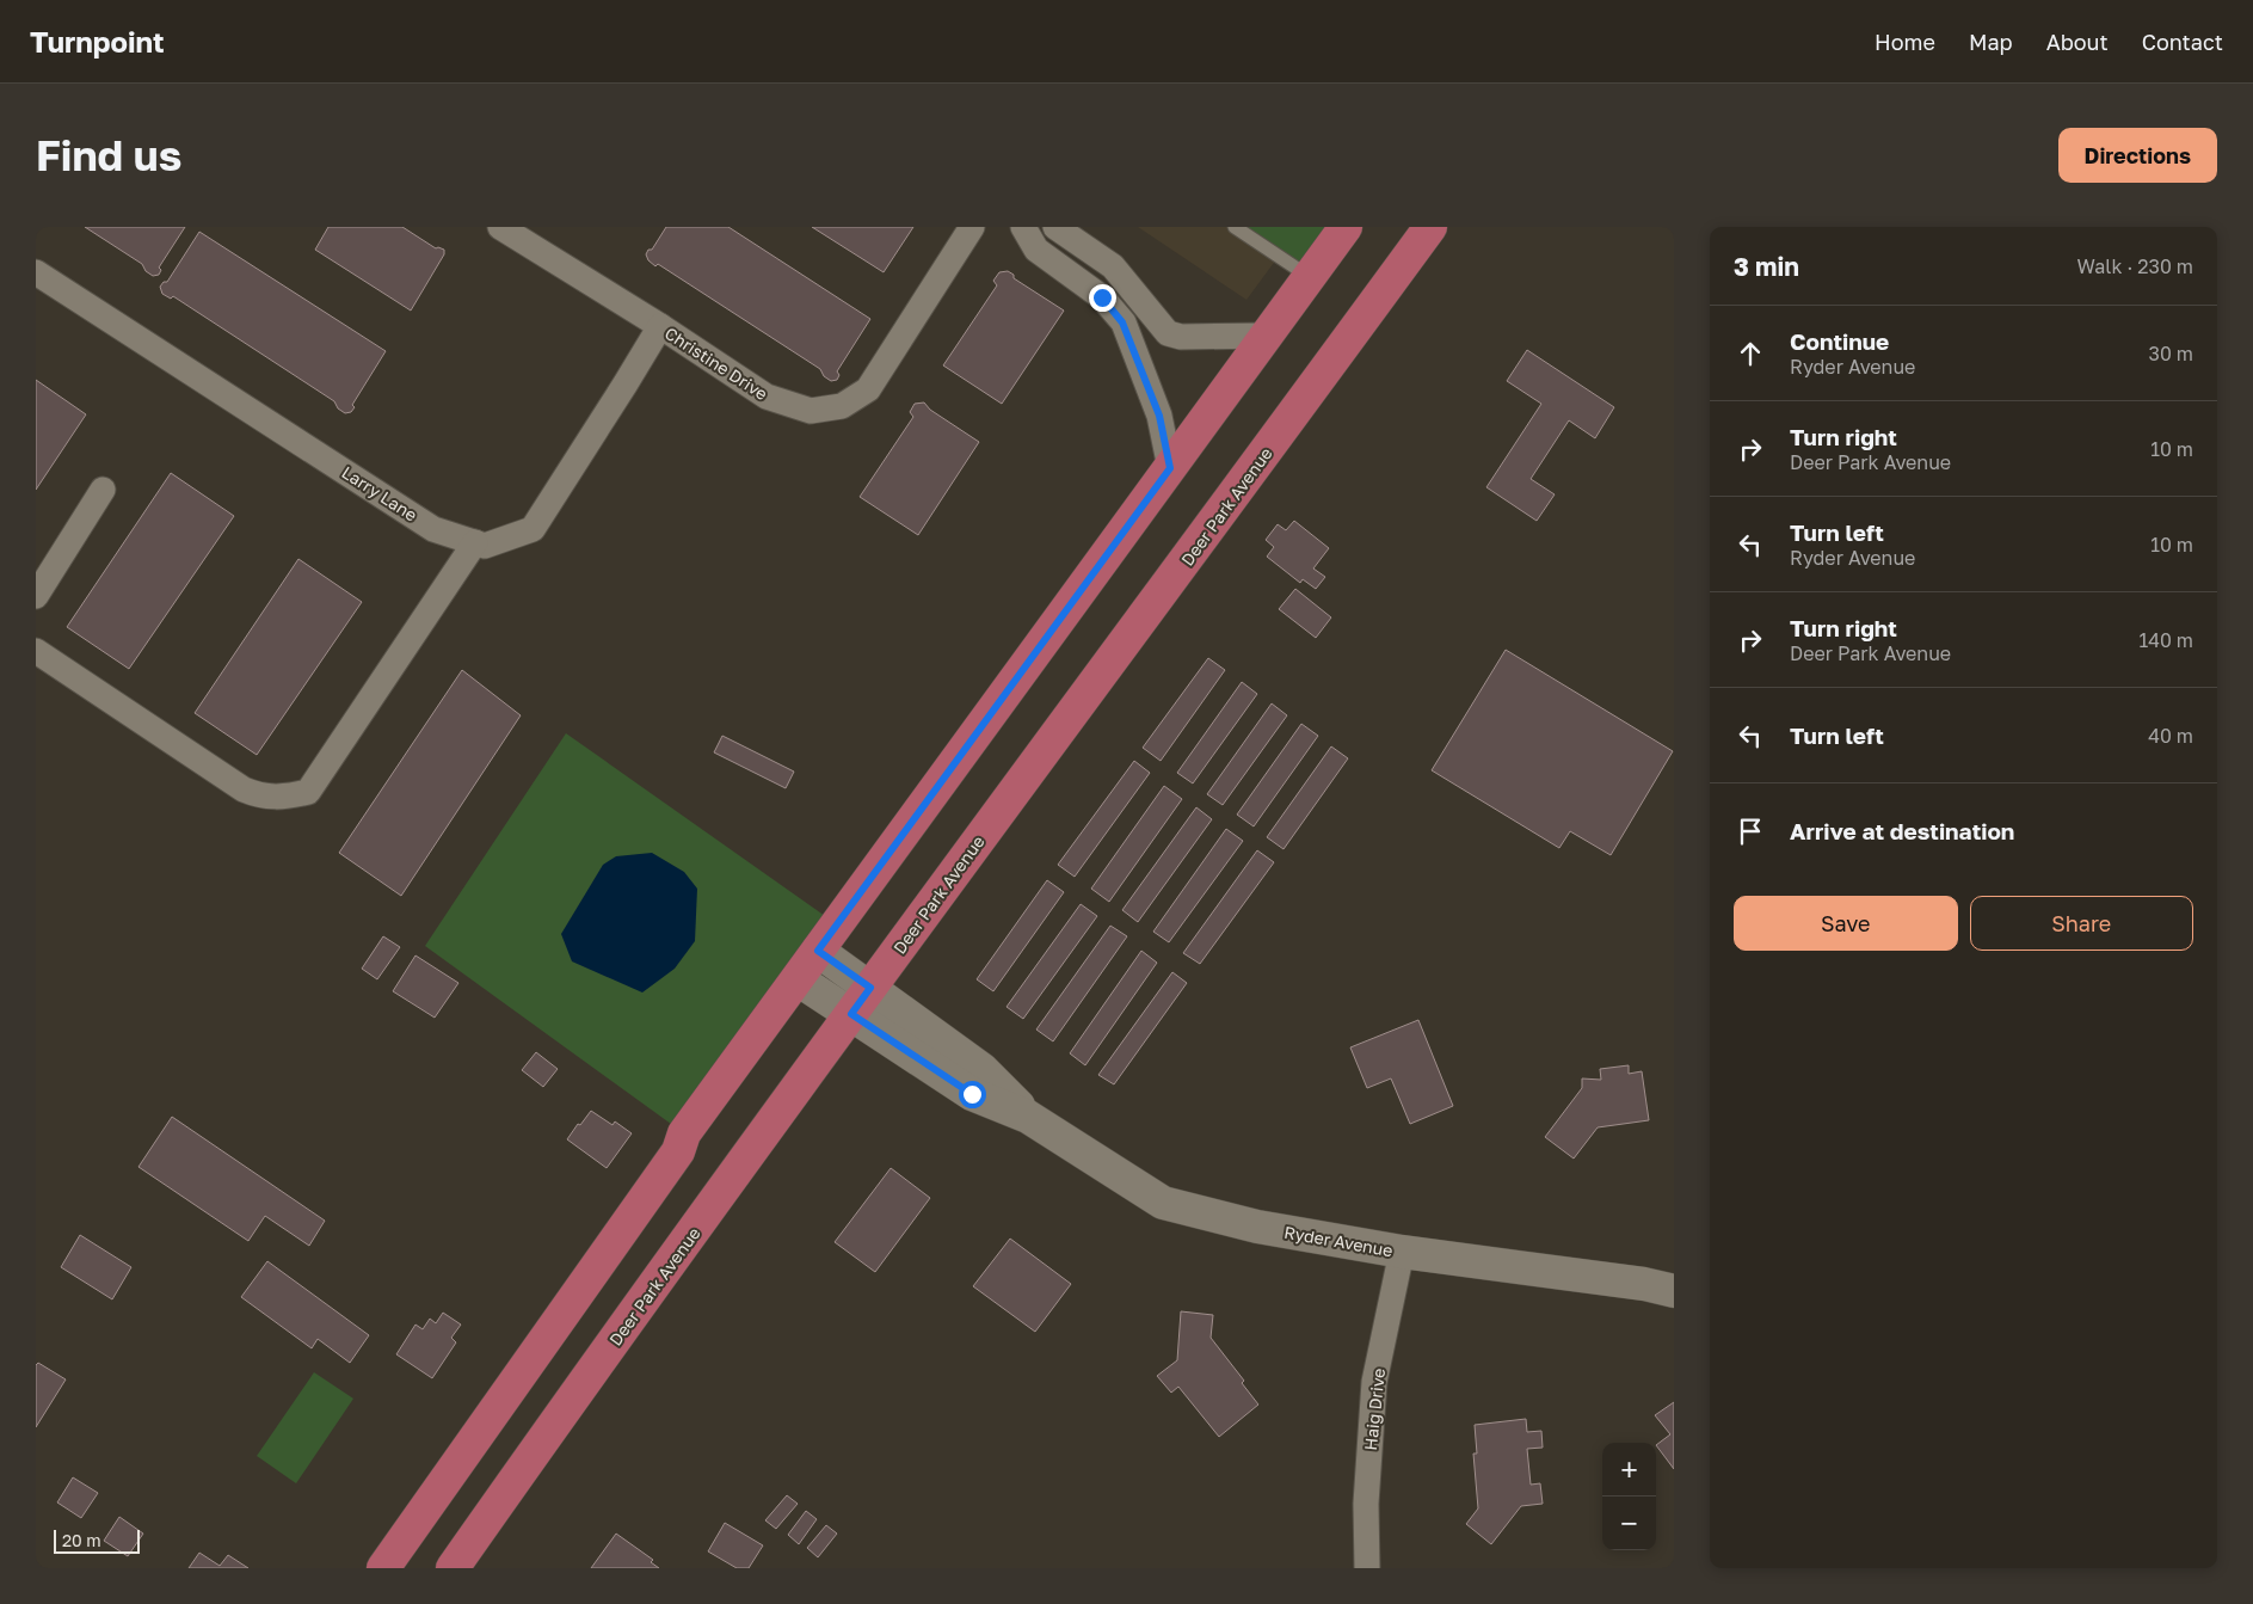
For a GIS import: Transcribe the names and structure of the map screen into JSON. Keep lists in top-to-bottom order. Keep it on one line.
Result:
{"streets":{"main road":["Deer Park Avenue"],"street":["Christine Drive","Larry Lane","Ryder Avenue","Haig Drive"]},"crossings":[["Christine Drive","Larry Lane"],["Deer Park Avenue","Ryder Avenue"],["Ryder Avenue","Haig Drive"]],"scale_bar":"20 m","page":{"header":"Turnpoint","nav":["Home","Map","About","Contact"],"buttons":["Directions",["Save","Share"]],"title":"Find us","heading":["3 min","Walk · 230 m"],"list":[["Continue","Ryder Avenue","30 m"],["Turn right","Deer Park Avenue","10 m"],["Turn left","Ryder Avenue","10 m"],["Turn right","Deer Park Avenue","140 m"],["Turn left","40 m"],"Arrive at destination"],"map_buttons":["+","−"],"scale":"20 m"}}
